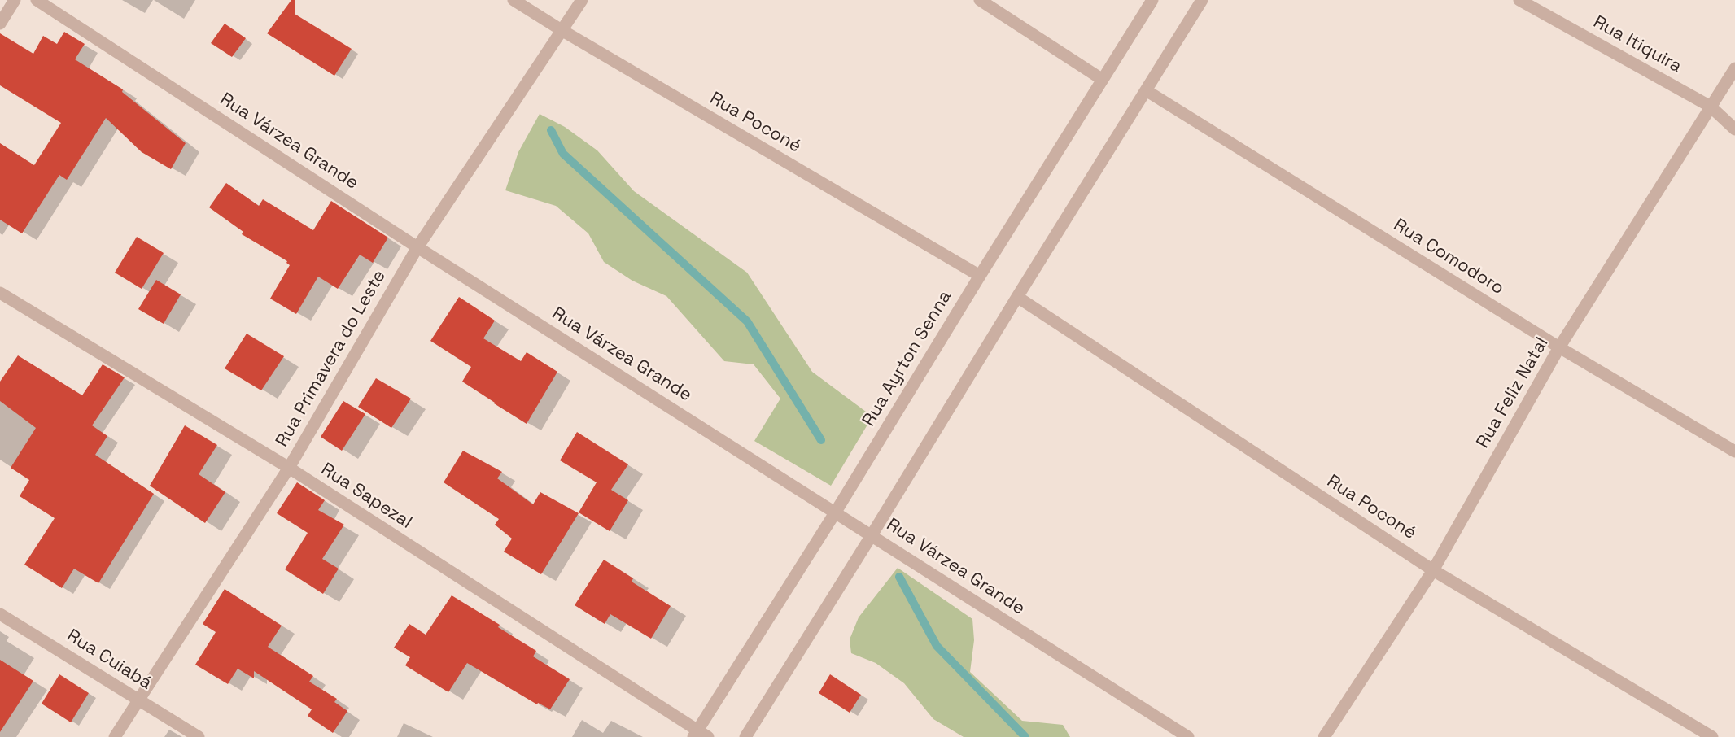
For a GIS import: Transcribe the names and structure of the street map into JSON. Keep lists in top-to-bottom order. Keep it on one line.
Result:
{"streets":{"street":["Rua Itiquira","Rua Poconé","Rua Várzea Grande","Rua Comodoro","Rua Primavera do Leste","Rua Ayrton Senna","Rua Feliz Natal","Rua Sapezal","Rua Cuiabá"]},"crossings":[["Rua Itiquira","Rua Feliz Natal"],["Rua Poconé","Rua Primavera do Leste"],["Rua Poconé","Rua Ayrton Senna"],["Rua Poconé","Rua Feliz Natal"],["Rua Várzea Grande","Rua Primavera do Leste"],["Rua Várzea Grande","Rua Ayrton Senna"],["Rua Comodoro","Rua Feliz Natal"],["Rua Primavera do Leste","Rua Sapezal"],["Rua Primavera do Leste","Rua Cuiabá"],["Rua Ayrton Senna","Rua Sapezal"]]}
